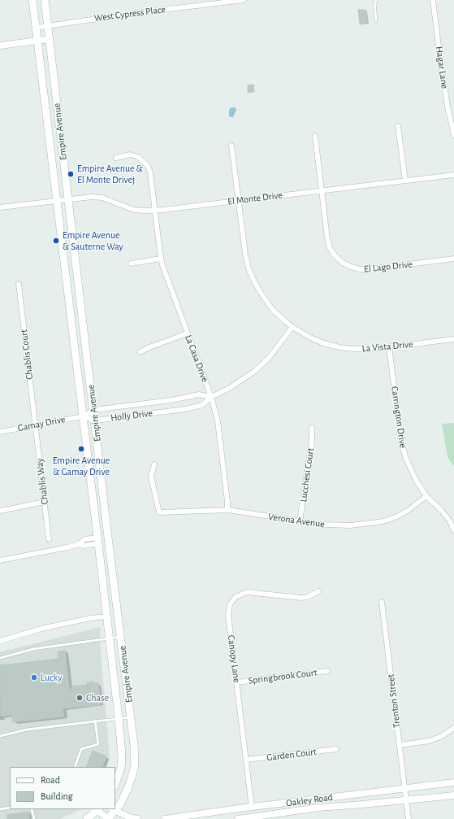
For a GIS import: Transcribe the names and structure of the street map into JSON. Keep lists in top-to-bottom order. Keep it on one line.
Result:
{"streets":{"main road":["Empire Avenue"],"street":["West Cypress Place","Hagar Lane","El Monte Drive","El Lago Drive","La Vista Drive","Chablis Court","La Casa Drive","Holly Drive","Carrington Drive","Gamay Drive","Lucchesi Court","Chablis Way","Verona Avenue","Canopy Lane","Springbrook Court","Trenton Street","Garden Court","Oakley Road"]},"crossings":[["West Cypress Place","Empire Avenue"],["Empire Avenue","El Monte Drive"],["Empire Avenue","Holly Drive"],["Empire Avenue","Gamay Drive"],["El Monte Drive","El Lago Drive"],["El Monte Drive","La Vista Drive"],["El Monte Drive","La Casa Drive"],["La Vista Drive","Holly Drive"],["La Vista Drive","Carrington Drive"],["Chablis Court","Gamay Drive"],["Chablis Court","Chablis Way"],["La Casa Drive","Holly Drive"],["La Casa Drive","Verona Avenue"],["Holly Drive","Gamay Drive"],["Carrington Drive","Verona Avenue"],["Gamay Drive","Chablis Way"],["Lucchesi Court","Verona Avenue"],["Canopy Lane","Springbrook Court"],["Canopy Lane","Garden Court"],["Canopy Lane","Oakley Road"],["Trenton Street","Oakley Road"]],"places":["Empire Avenue & El Monte Drivej","Empire Avenue & Sauterne Way","Empire Avenue & Gamay Drive","Lucky","Chase"],"legend":["Road","Building"]}
